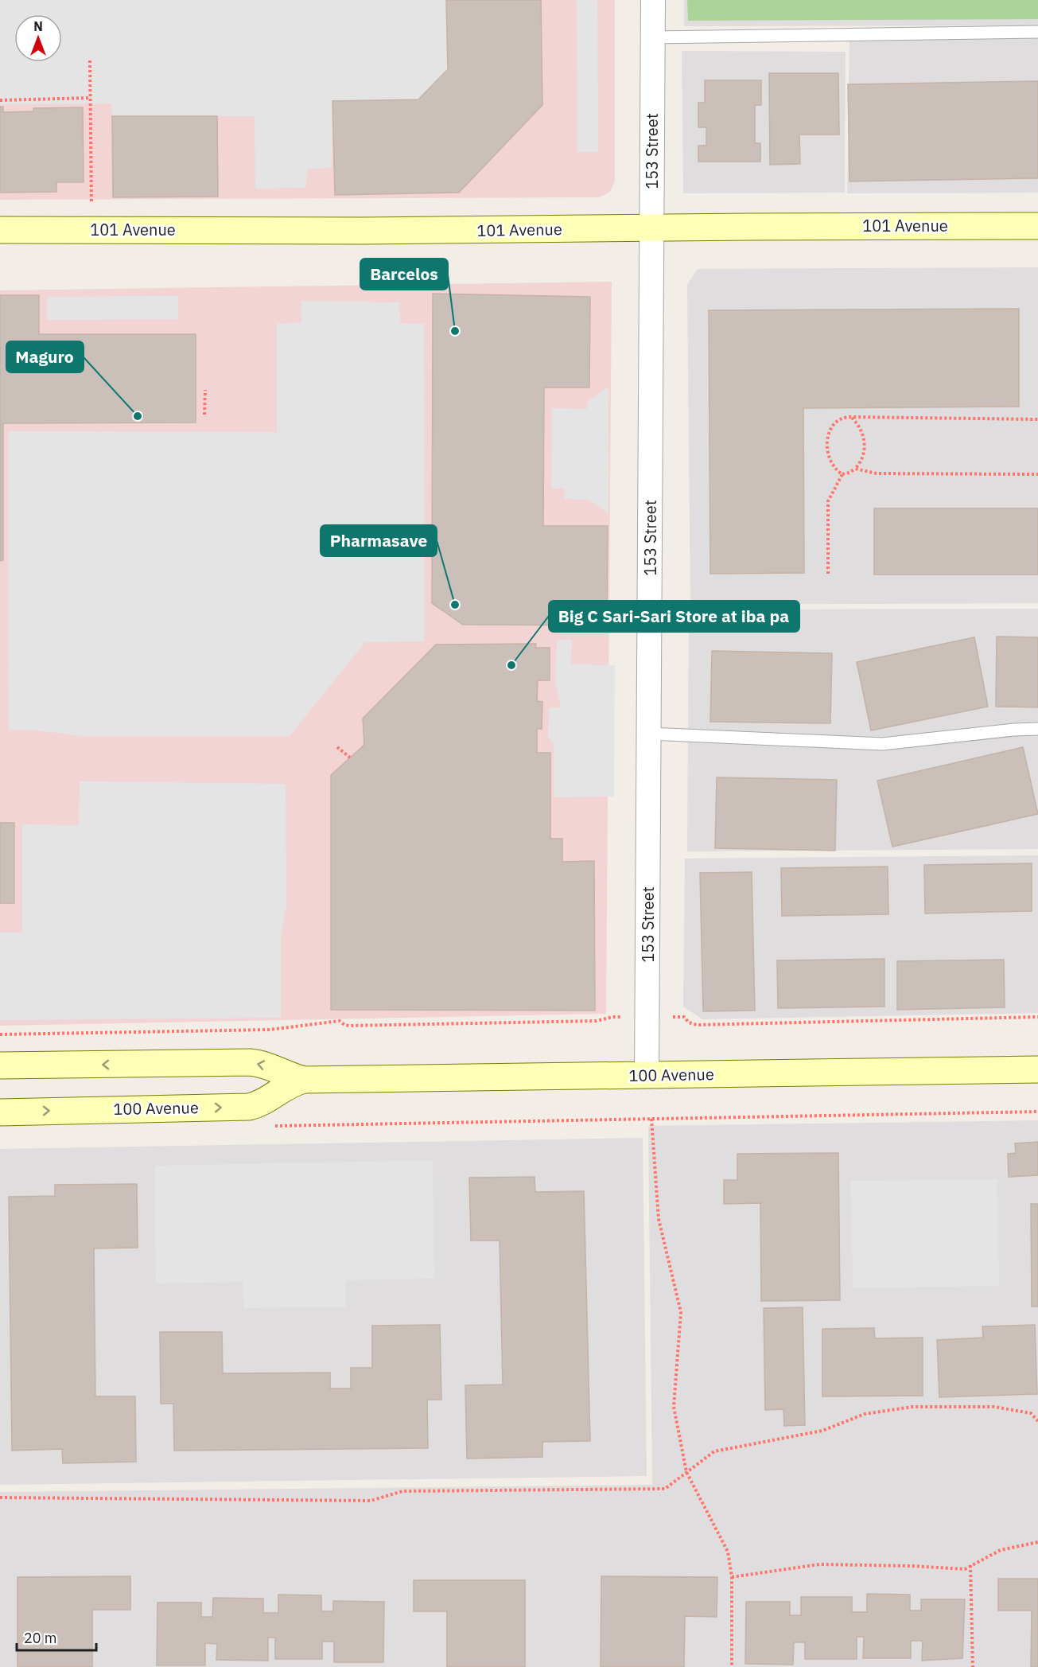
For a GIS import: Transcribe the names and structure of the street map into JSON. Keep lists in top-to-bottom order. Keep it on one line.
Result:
{"streets":{"main road":["101 Avenue","100 Avenue"],"street":["153 Street"]},"crossings":[["153 Street","101 Avenue"],["153 Street","100 Avenue"]],"places":["Barcelos","Maguro","Pharmasave","Big C Sari-Sari Store at iba pa"],"scale_bar":"20 m","north":"top"}
